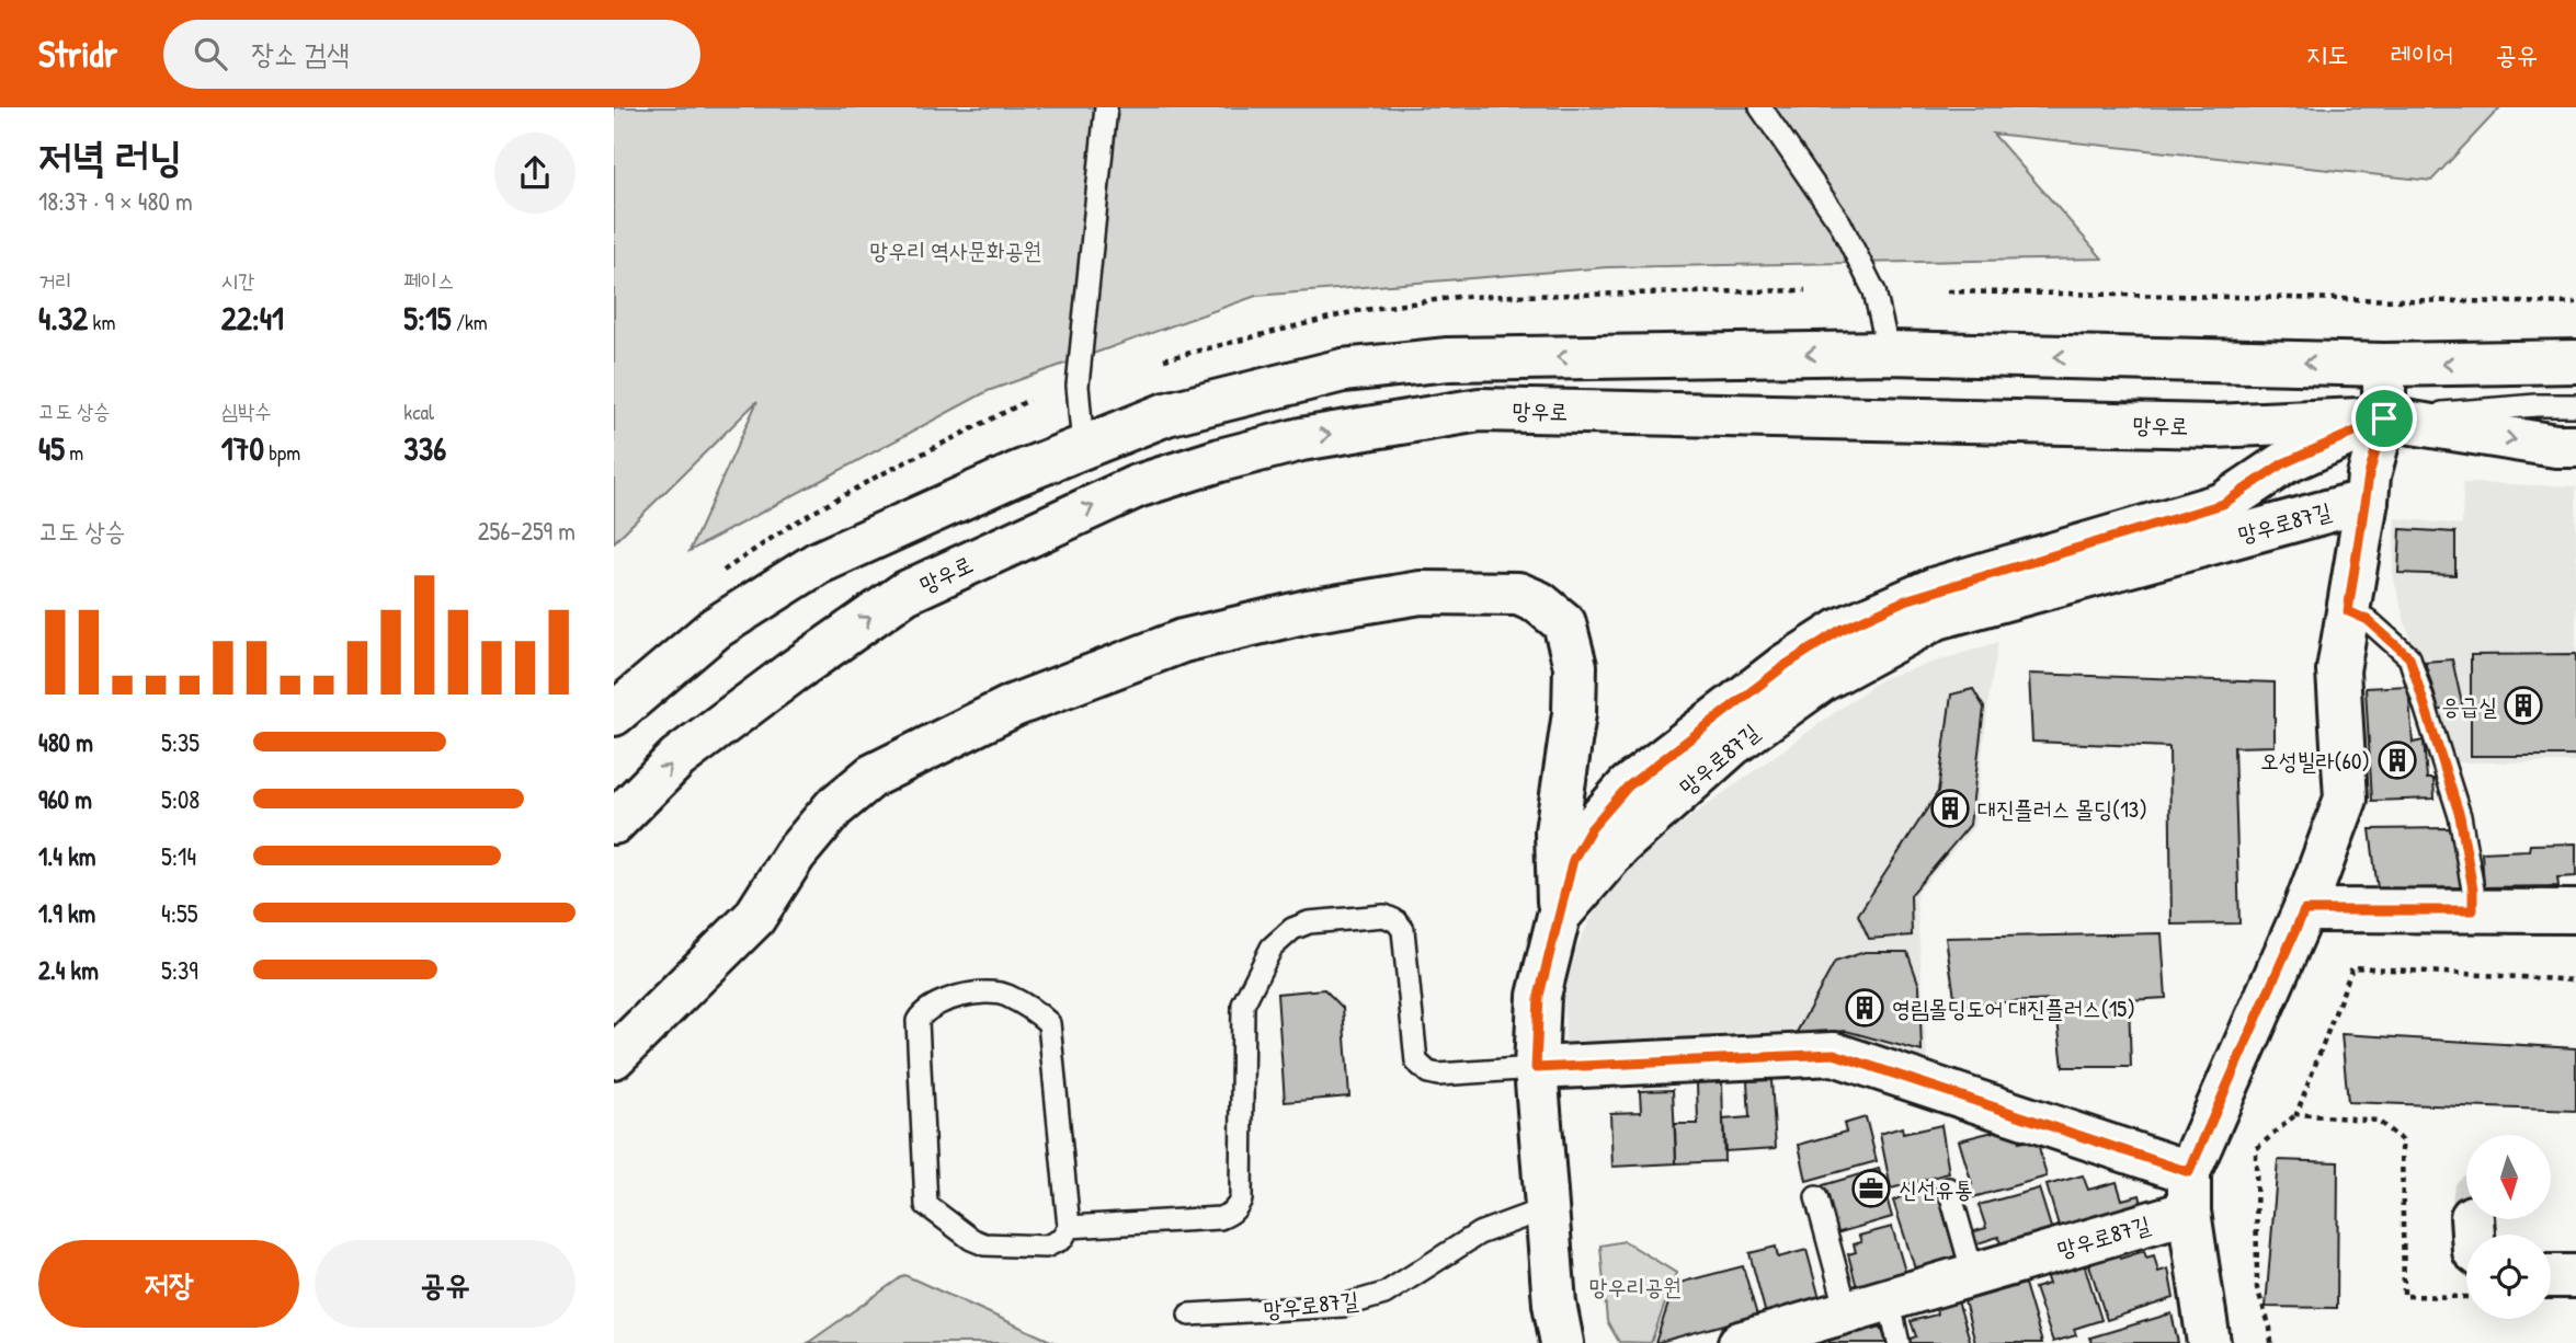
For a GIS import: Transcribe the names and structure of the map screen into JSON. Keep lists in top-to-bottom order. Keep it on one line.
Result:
{"streets":{"street":["망우로","망우로87길"]},"crossings":[["망우로","망우로87길"]],"parks":["망우리 역사문화공원","망우리공원"],"places":{"building":["응급실","오성빌라(60)","대진플러스 몰딩(13)","영림몰딩도어 대진플러스(15)"],"office":["신선유통"]},"north":"bottom","page":{"header":"Stridr","search":"장소 검색","nav":["지도","레이어","공유"],"heading":["저녁 러닝","18:37 · 9 × 480 m"],"stats":[["거리","4.32 km"],["시간","22:41"],["페이스","5:15 /km"],["고도 상승","45 m"],["심박수","170 bpm"],["kcal","336"]],"chart":["고도 상승","256–259 m"],"list":[{"name":"480 m","note":"5:35"},{"name":"960 m","note":"5:08"},{"name":"1.4 km","note":"5:14"},{"name":"1.9 km","note":"4:55"},{"name":"2.4 km","note":"5:39"}],"buttons":["저장","공유"]}}
